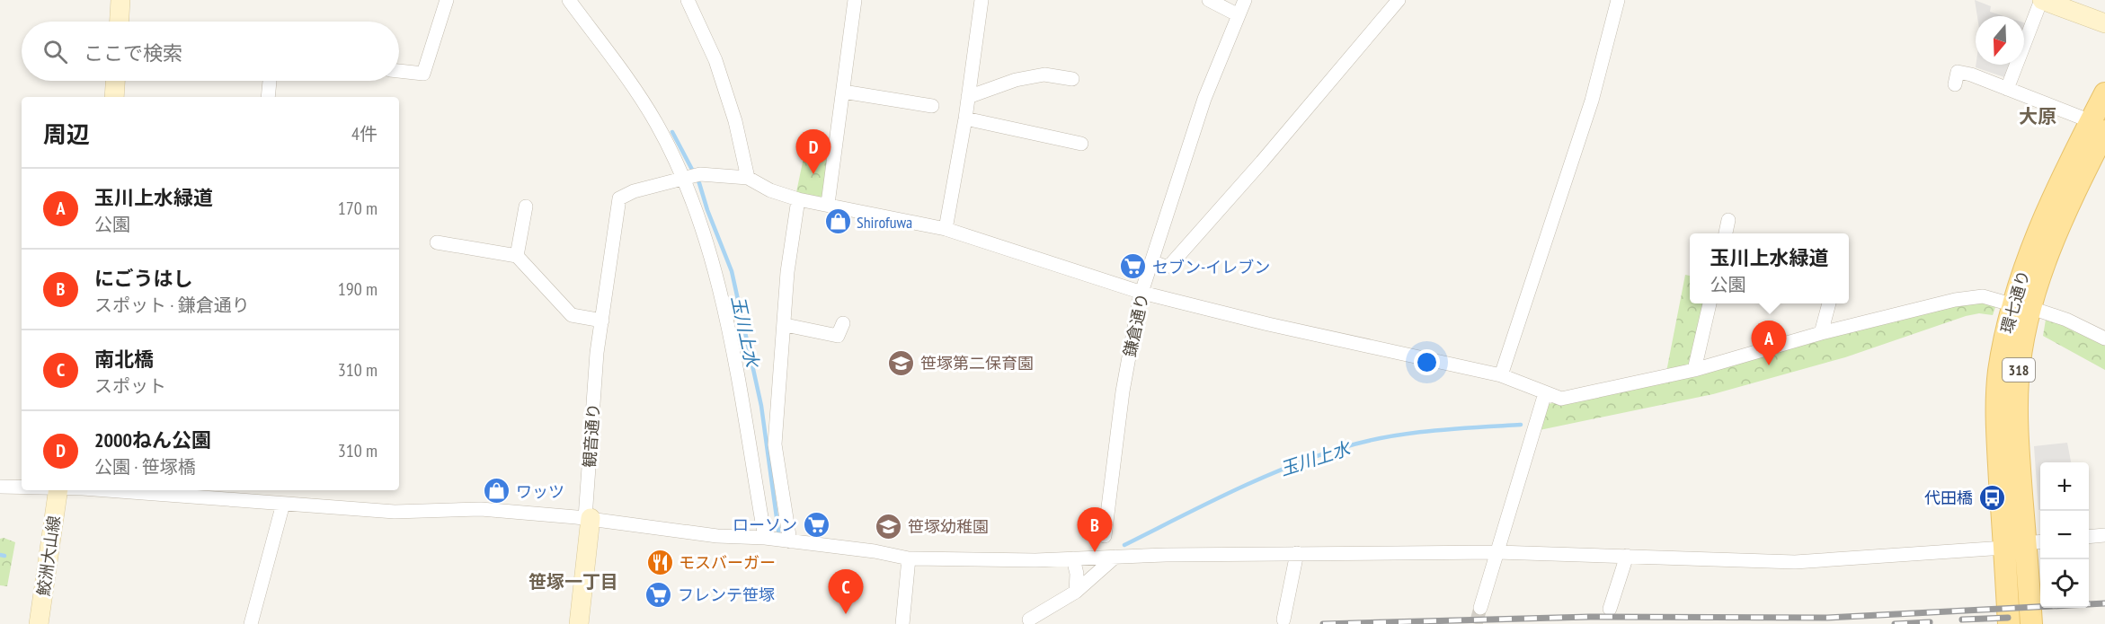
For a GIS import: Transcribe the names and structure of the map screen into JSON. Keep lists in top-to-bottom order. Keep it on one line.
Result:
{"streets":{"main road":["環七通り","318","鮫洲大山線"],"street":["鎌倉通り","観音通り"]},"districts":["大原","笹塚一丁目"],"water":["玉川上水"],"places":{"shop":["Shirofuwa","ワッツ"],"supermarket":["セブン-イレブン","ローソン","フレンテ笹塚"],"school or university":["笹塚第二保育園","笹塚幼稚園"],"bus stop":["代田橋"],"restaurant":["モスバーガー"]},"north":"bottom","page":{"search":"ここで検索","heading":["周辺","4件"],"pins":["D","A","B","C"],"list":[{"mark":"A","name":"玉川上水緑道","note":"公園","value":"170 m"},{"mark":"B","name":"にごうはし","note":"スポット · 鎌倉通り","value":"190 m"},{"mark":"C","name":"南北橋","note":"スポット","value":"310 m"},{"mark":"D","name":"2000ねん公園","note":"公園 · 笹塚橋","value":"310 m"}],"popup":["玉川上水緑道","公園"],"map_buttons":["+","−"]}}
